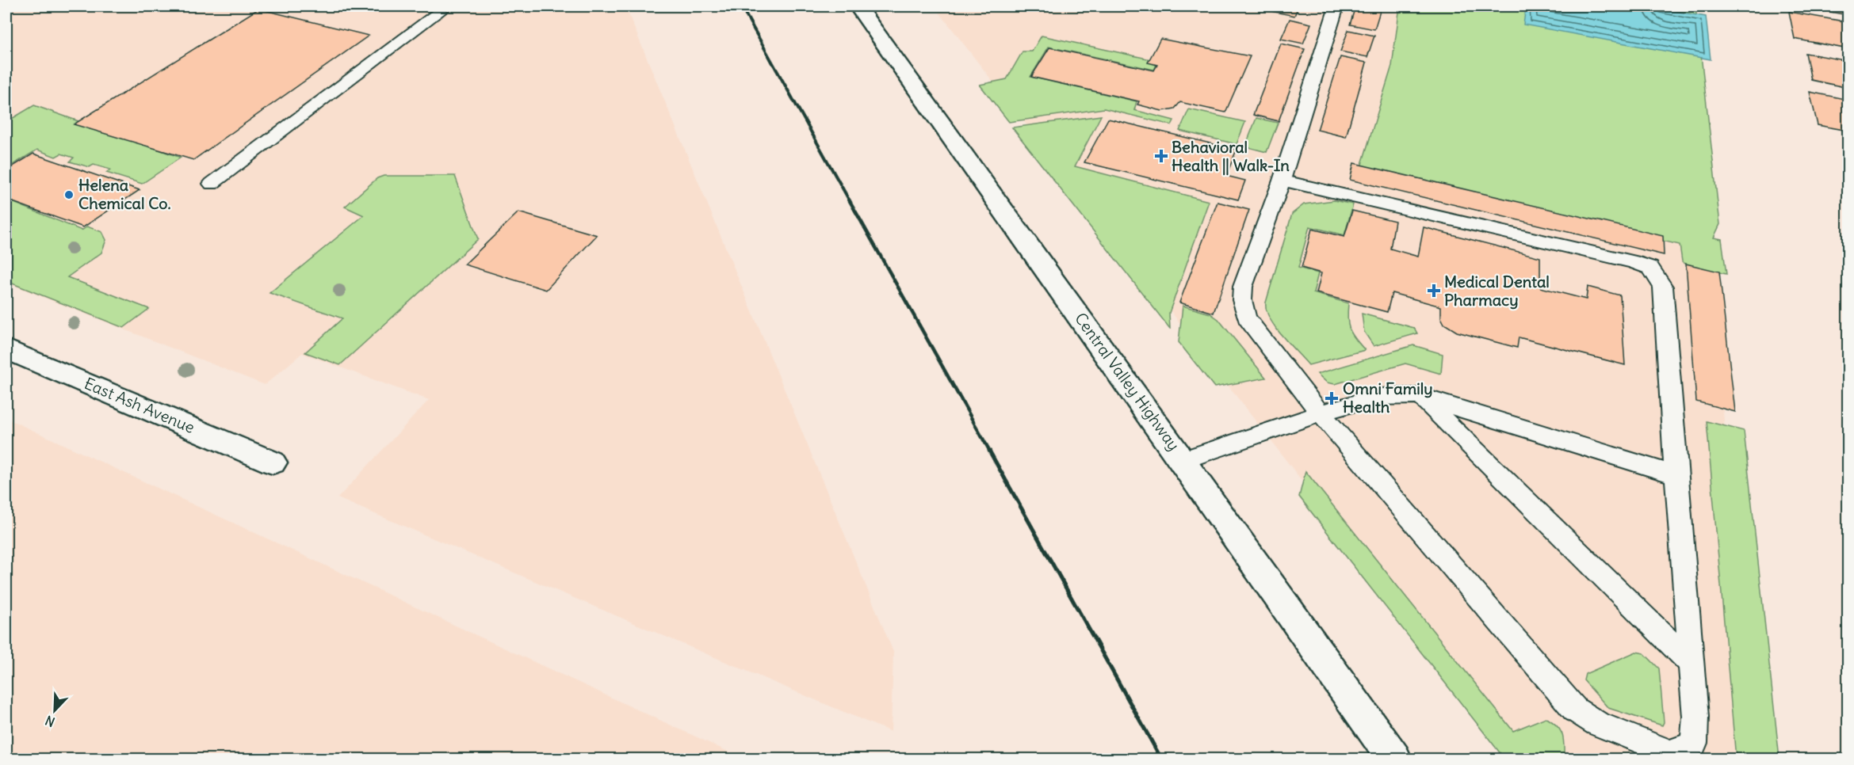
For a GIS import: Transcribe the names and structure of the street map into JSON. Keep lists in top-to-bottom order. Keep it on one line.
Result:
{"streets":{"main road":["Central Valley Highway","East Ash Avenue"]},"places":{"health":["Behavioral Health || Walk-In","Medical Dental Pharmacy","Omni Family Health"],"other":["Helena Chemical Co."]},"north":"bottom left"}
